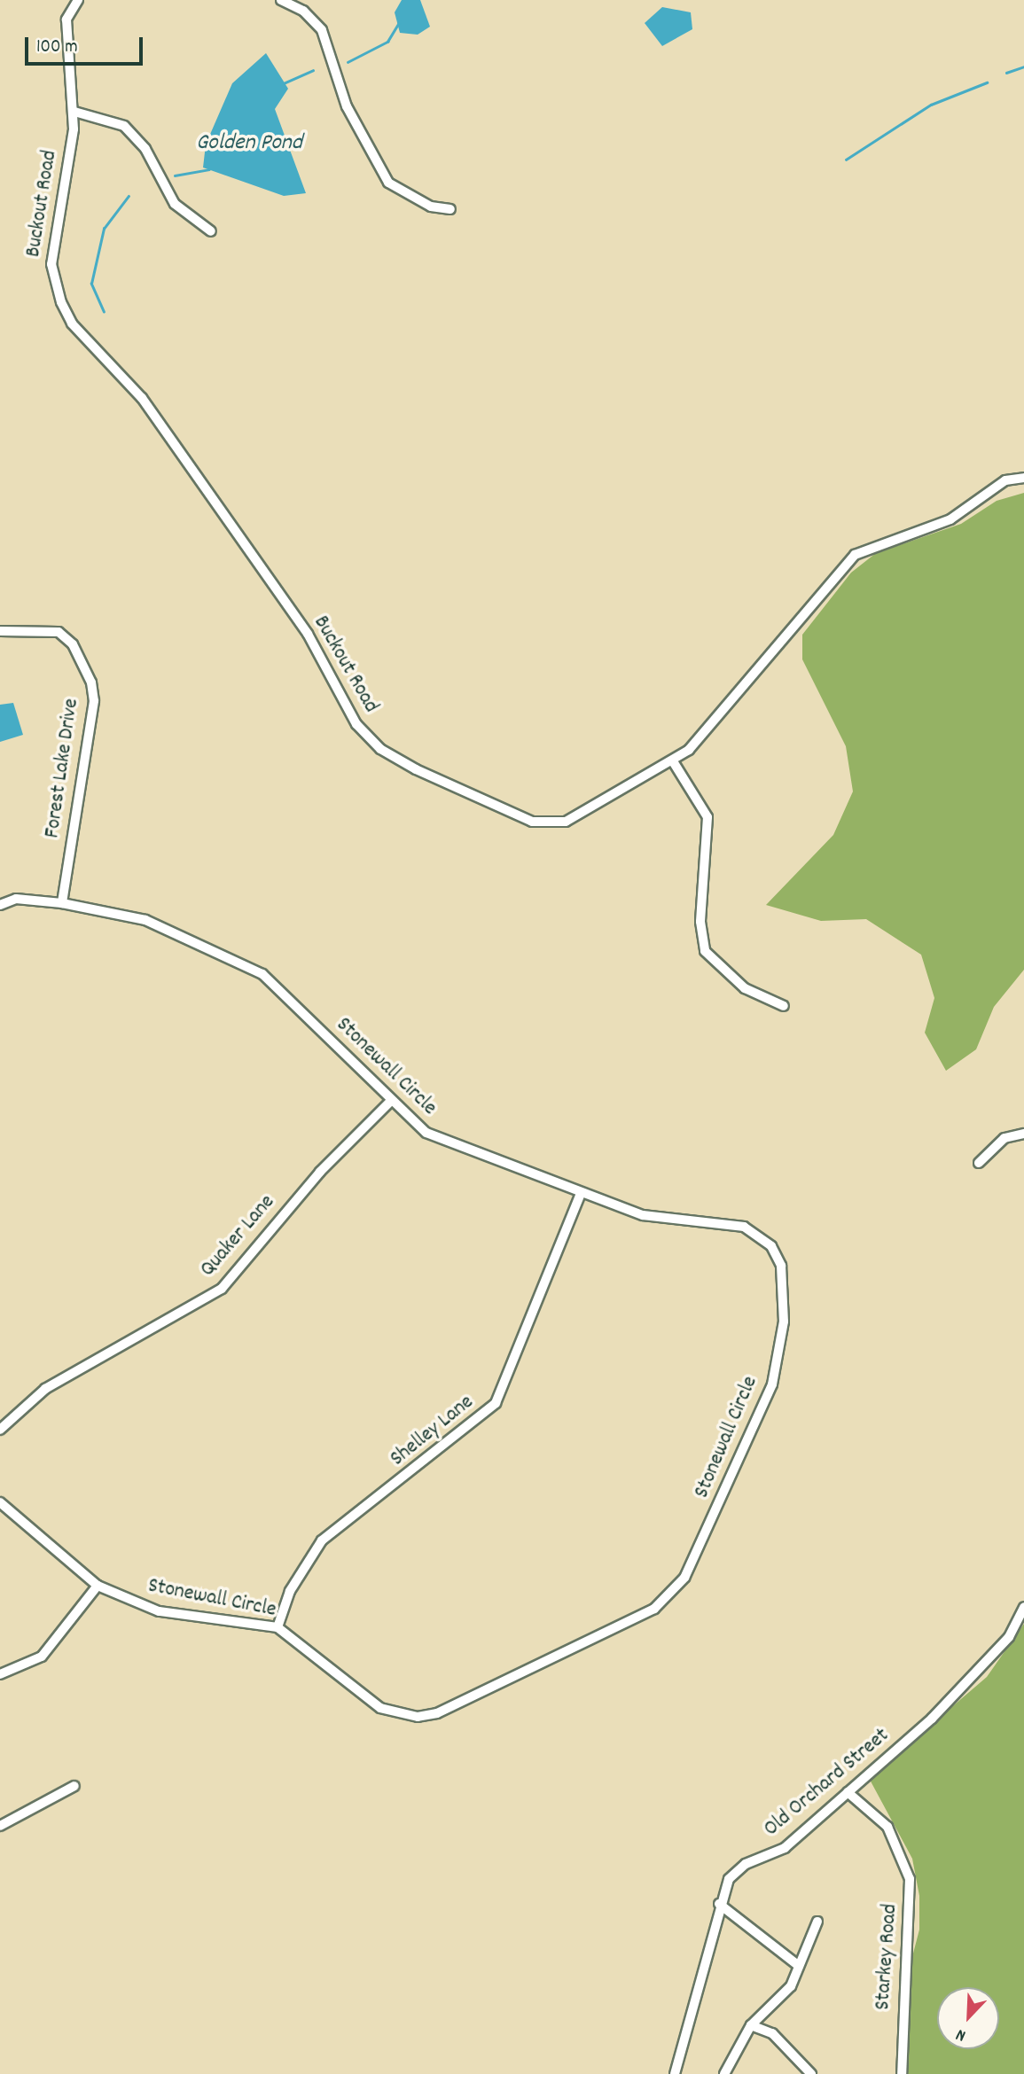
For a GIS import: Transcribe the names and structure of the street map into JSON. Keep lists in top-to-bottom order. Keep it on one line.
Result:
{"streets":{"street":["Buckout Road","Forest Lake Drive","Stonewall Circle","Quaker Lane","Shelley Lane","Old Orchard Street","Starkey Road"]},"crossings":[["Forest Lake Drive","Stonewall Circle"],["Stonewall Circle","Quaker Lane"],["Stonewall Circle","Shelley Lane"],["Old Orchard Street","Starkey Road"]],"water":["Golden Pond"],"scale_bar":"100 m","north":"bottom left"}
